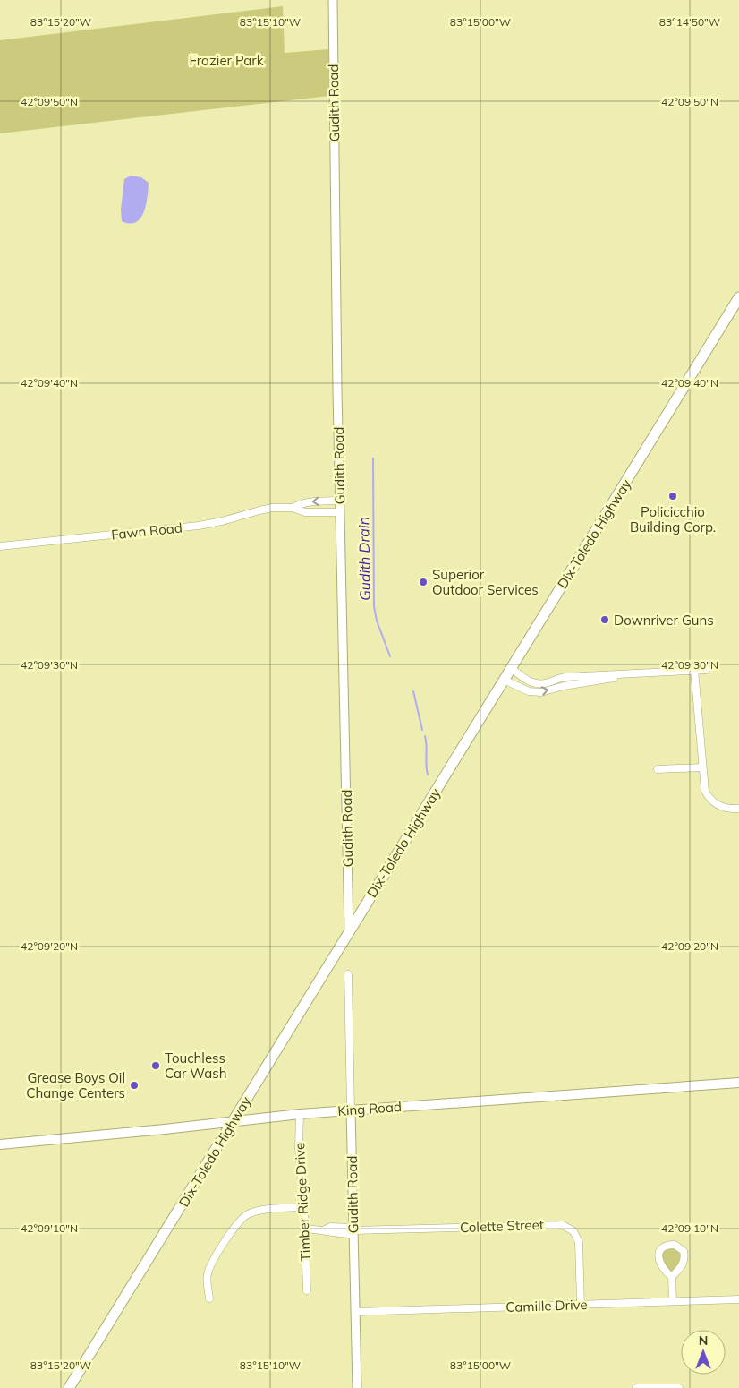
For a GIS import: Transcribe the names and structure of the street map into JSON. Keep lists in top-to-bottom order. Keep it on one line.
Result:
{"streets":{"main road":["Dix-Toledo Highway","King Road"],"street":["Gudith Road","Fawn Road","Timber Ridge Drive","Colette Street","Camille Drive"]},"crossings":[["Gudith Road","Fawn Road"],["Gudith Road","Dix-Toledo Highway"],["Gudith Road","King Road"],["Gudith Road","Colette Street"],["Gudith Road","Camille Drive"],["Dix-Toledo Highway","King Road"],["King Road","Timber Ridge Drive"],["Timber Ridge Drive","Colette Street"],["Colette Street","Camille Drive"]],"water":["Gudith Drain"],"parks":["Frazier Park"],"places":["Policicchio Building Corp.","Superior Outdoor Services","Downriver Guns","Touchless Car Wash","Grease Boys Oil Change Centers"],"north":"top","coordinates":["83°15'20\"W","83°15'10\"W","83°15'00\"W","83°14'50\"W","42°09'50\"N","42°09'40\"N","42°09'30\"N","42°09'20\"N","42°09'10\"N"]}
